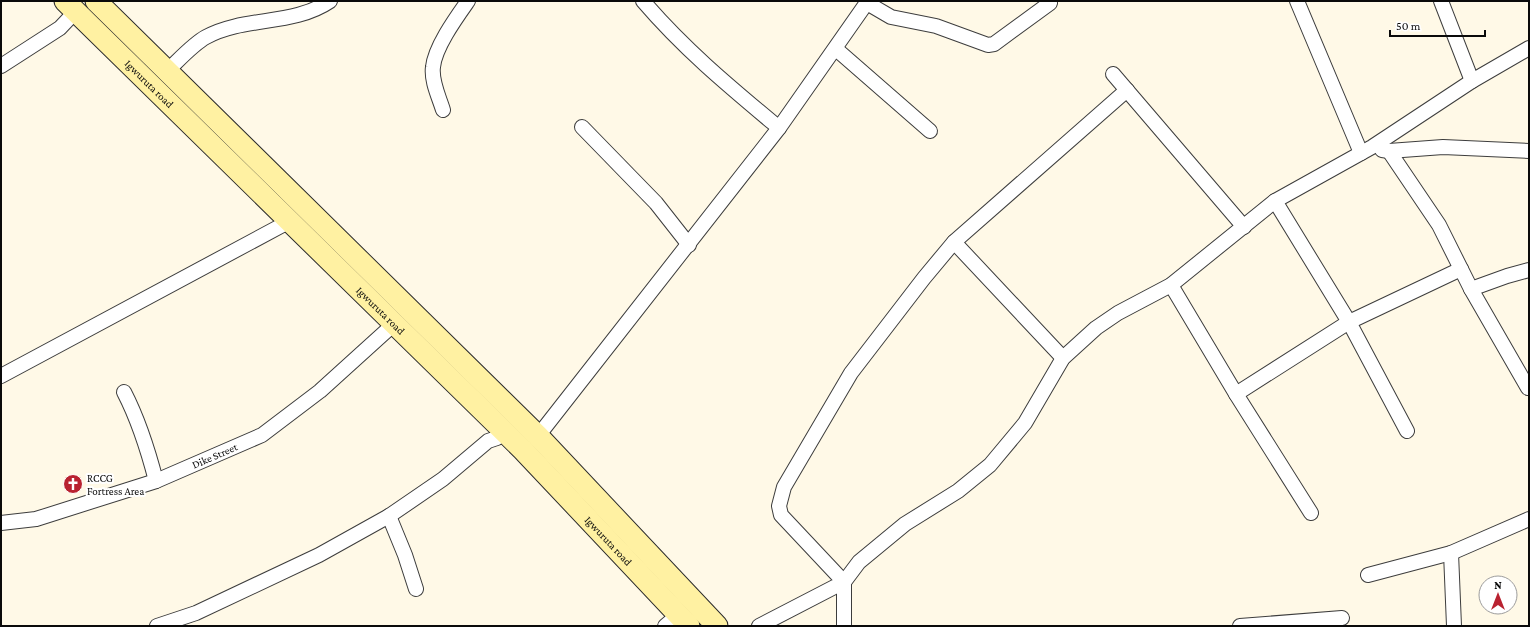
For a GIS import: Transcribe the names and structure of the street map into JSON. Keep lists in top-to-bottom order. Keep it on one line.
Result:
{"streets":{"main road":["Igwuruta road"],"street":["Dike Street"]},"crossings":[["Igwuruta road","Dike Street"]],"places":{"church":["RCCG Fortress Area"]},"scale_bar":"50 m","north":"top"}
